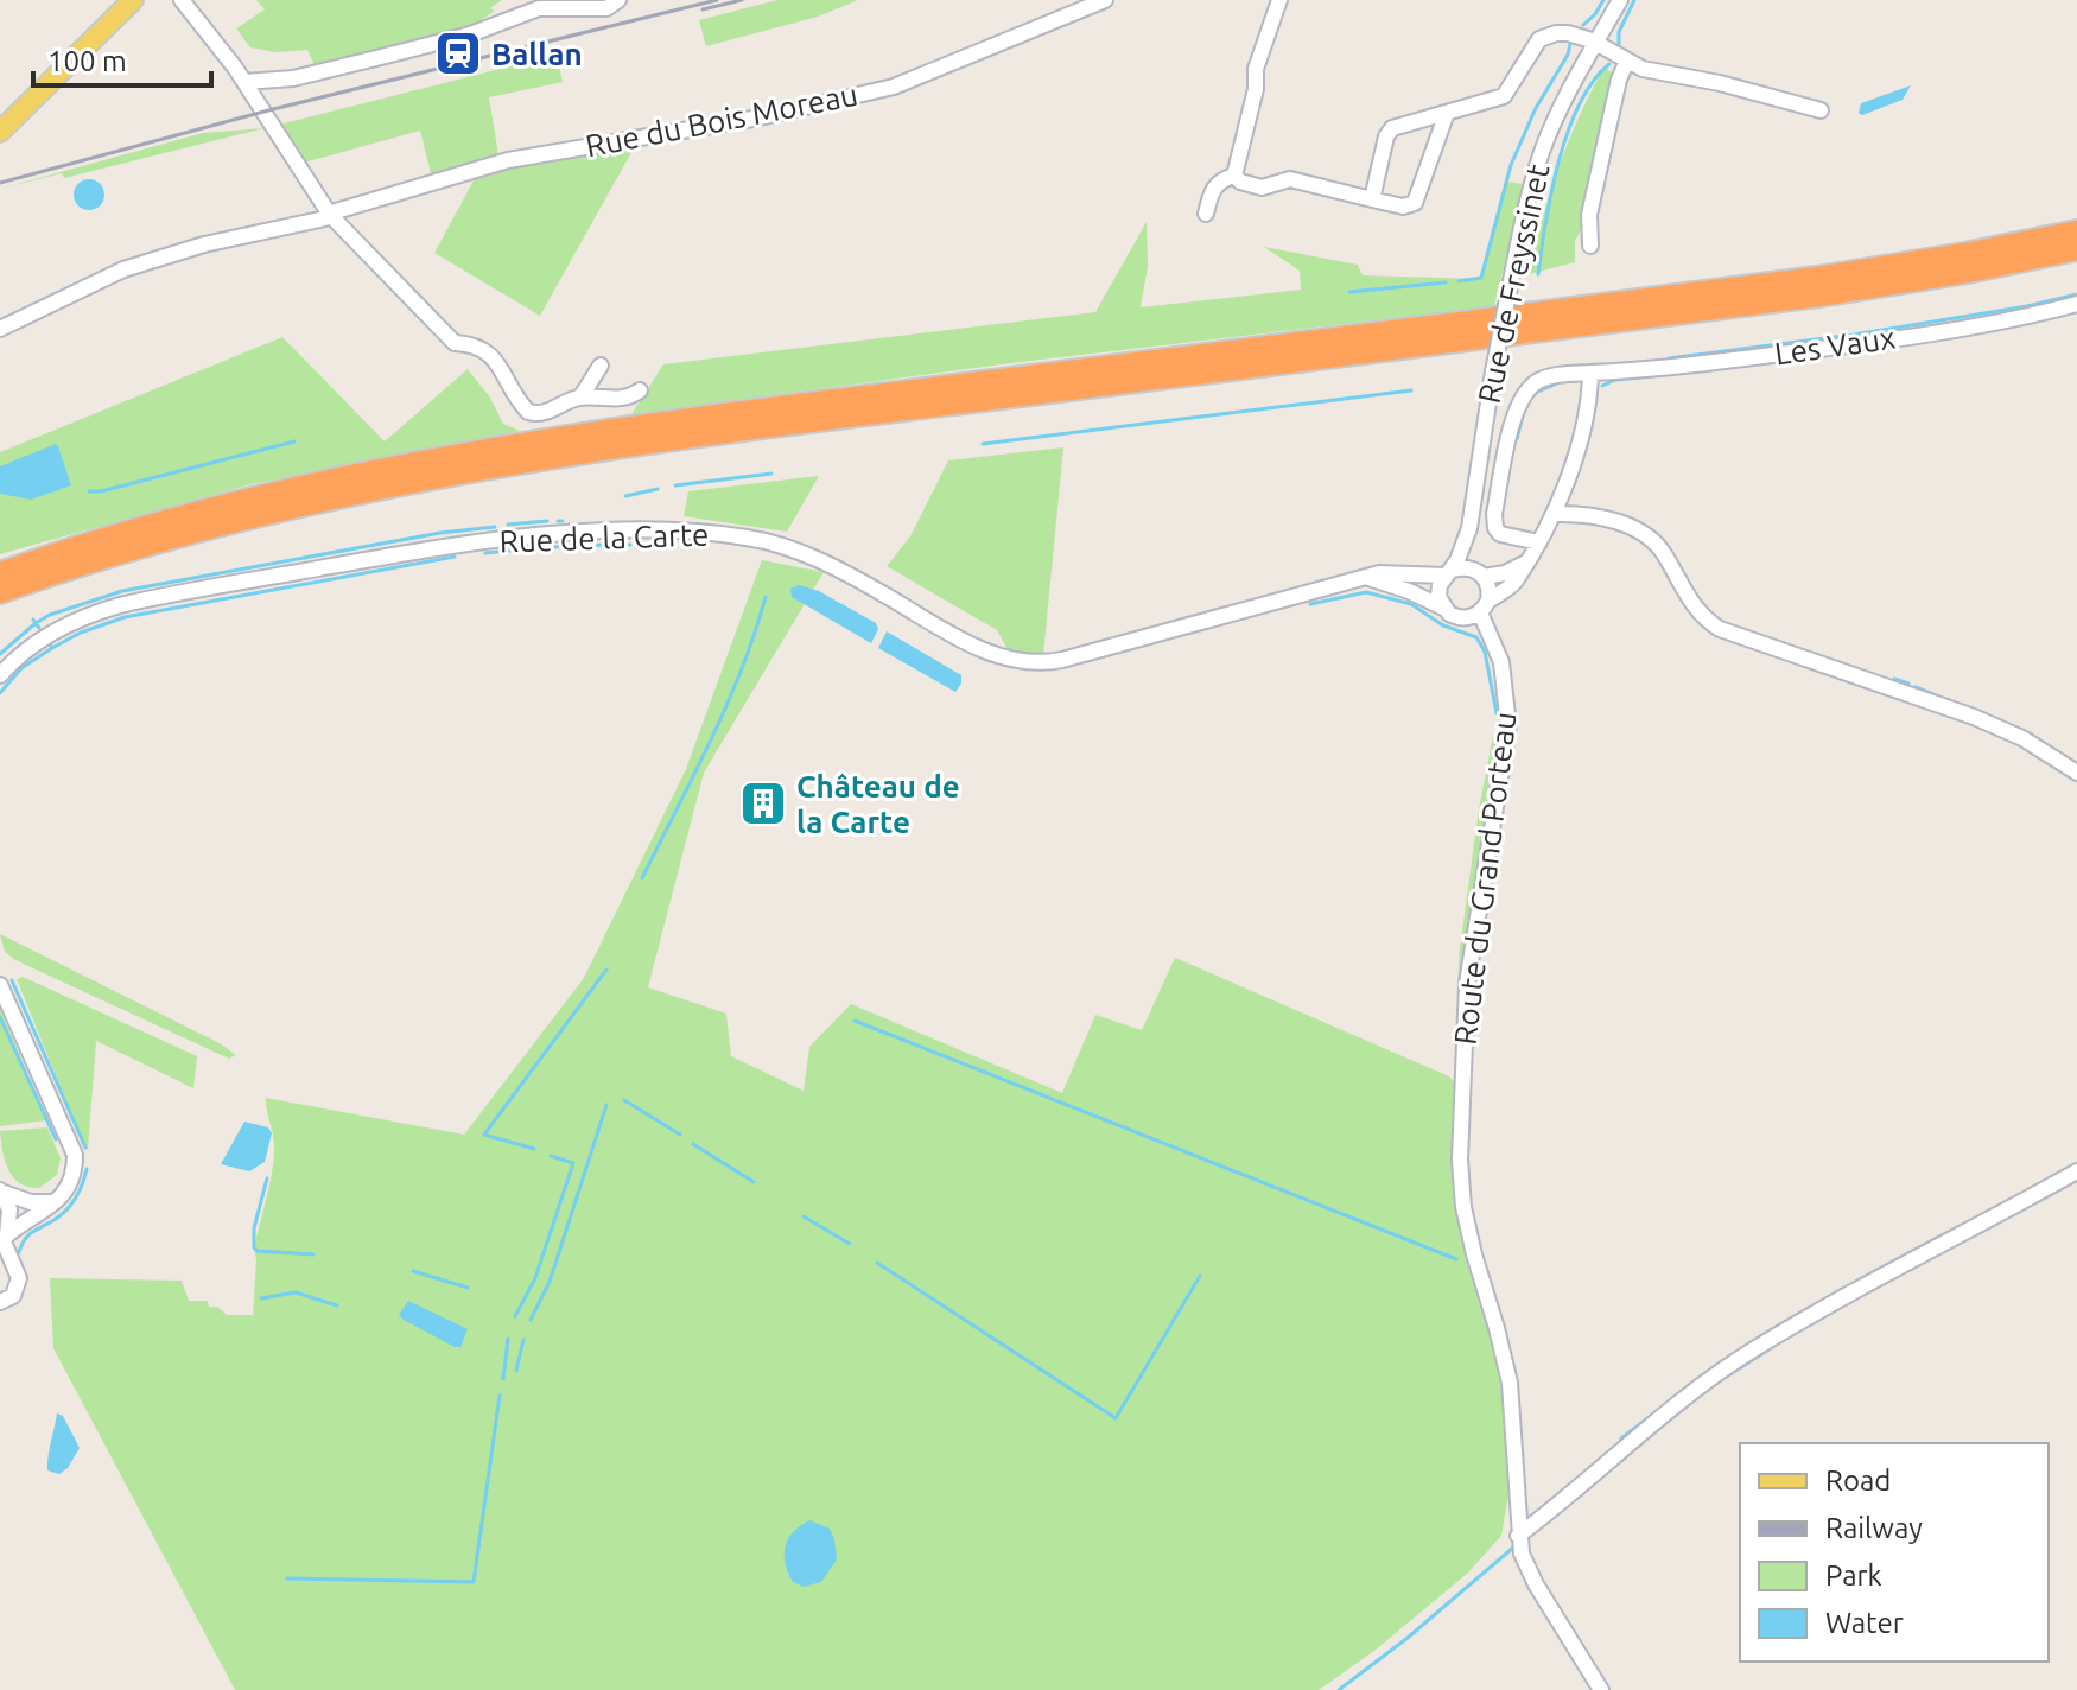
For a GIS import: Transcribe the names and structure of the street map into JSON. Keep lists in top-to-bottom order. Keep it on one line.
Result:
{"streets":{"street":["Rue du Bois Moreau","Rue de Freyssinet","Les Vaux","Rue de la Carte","Route du Grand Porteau"]},"crossings":[["Rue de la Carte","Route du Grand Porteau"]],"places":{"station":["Ballan"],"building":["Château de la Carte"]},"legend":["Road","Railway","Park","Water"],"scale_bar":"100 m"}
